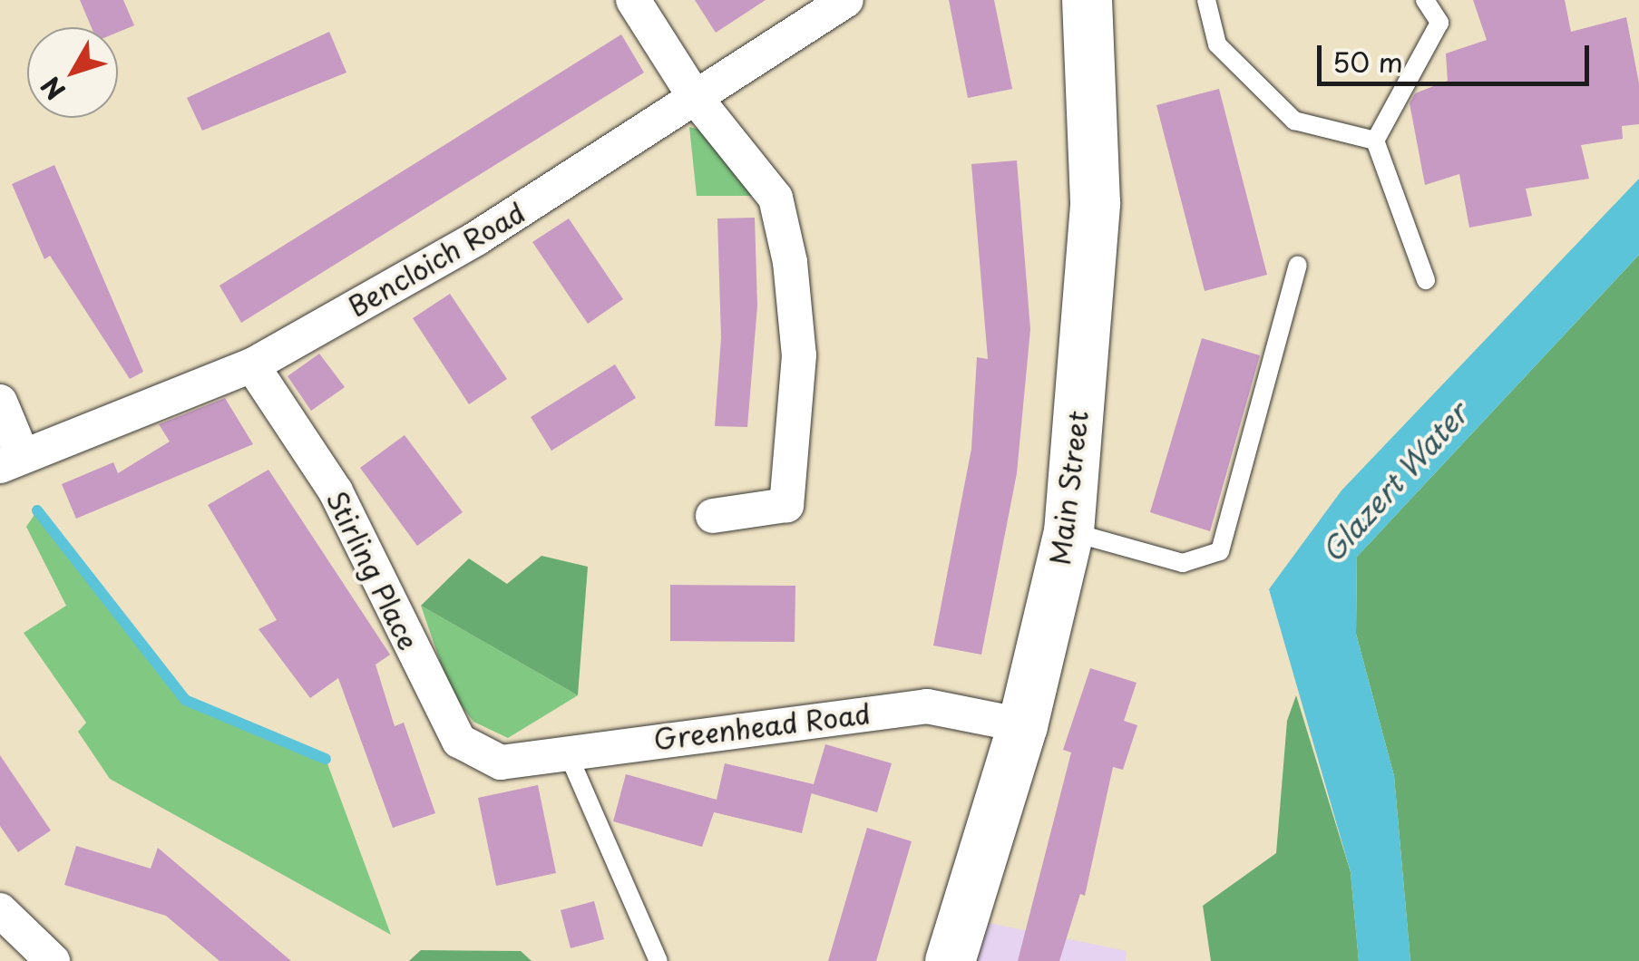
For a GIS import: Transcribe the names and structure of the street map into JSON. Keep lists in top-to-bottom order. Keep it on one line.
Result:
{"streets":{"main road":["Main Street"],"street":["Bencloich Road","Stirling Place","Greenhead Road"]},"crossings":[["Bencloich Road","Stirling Place"],["Main Street","Greenhead Road"],["Stirling Place","Greenhead Road"]],"water":["Glazert Water"],"scale_bar":"50 m","north":"bottom left"}
